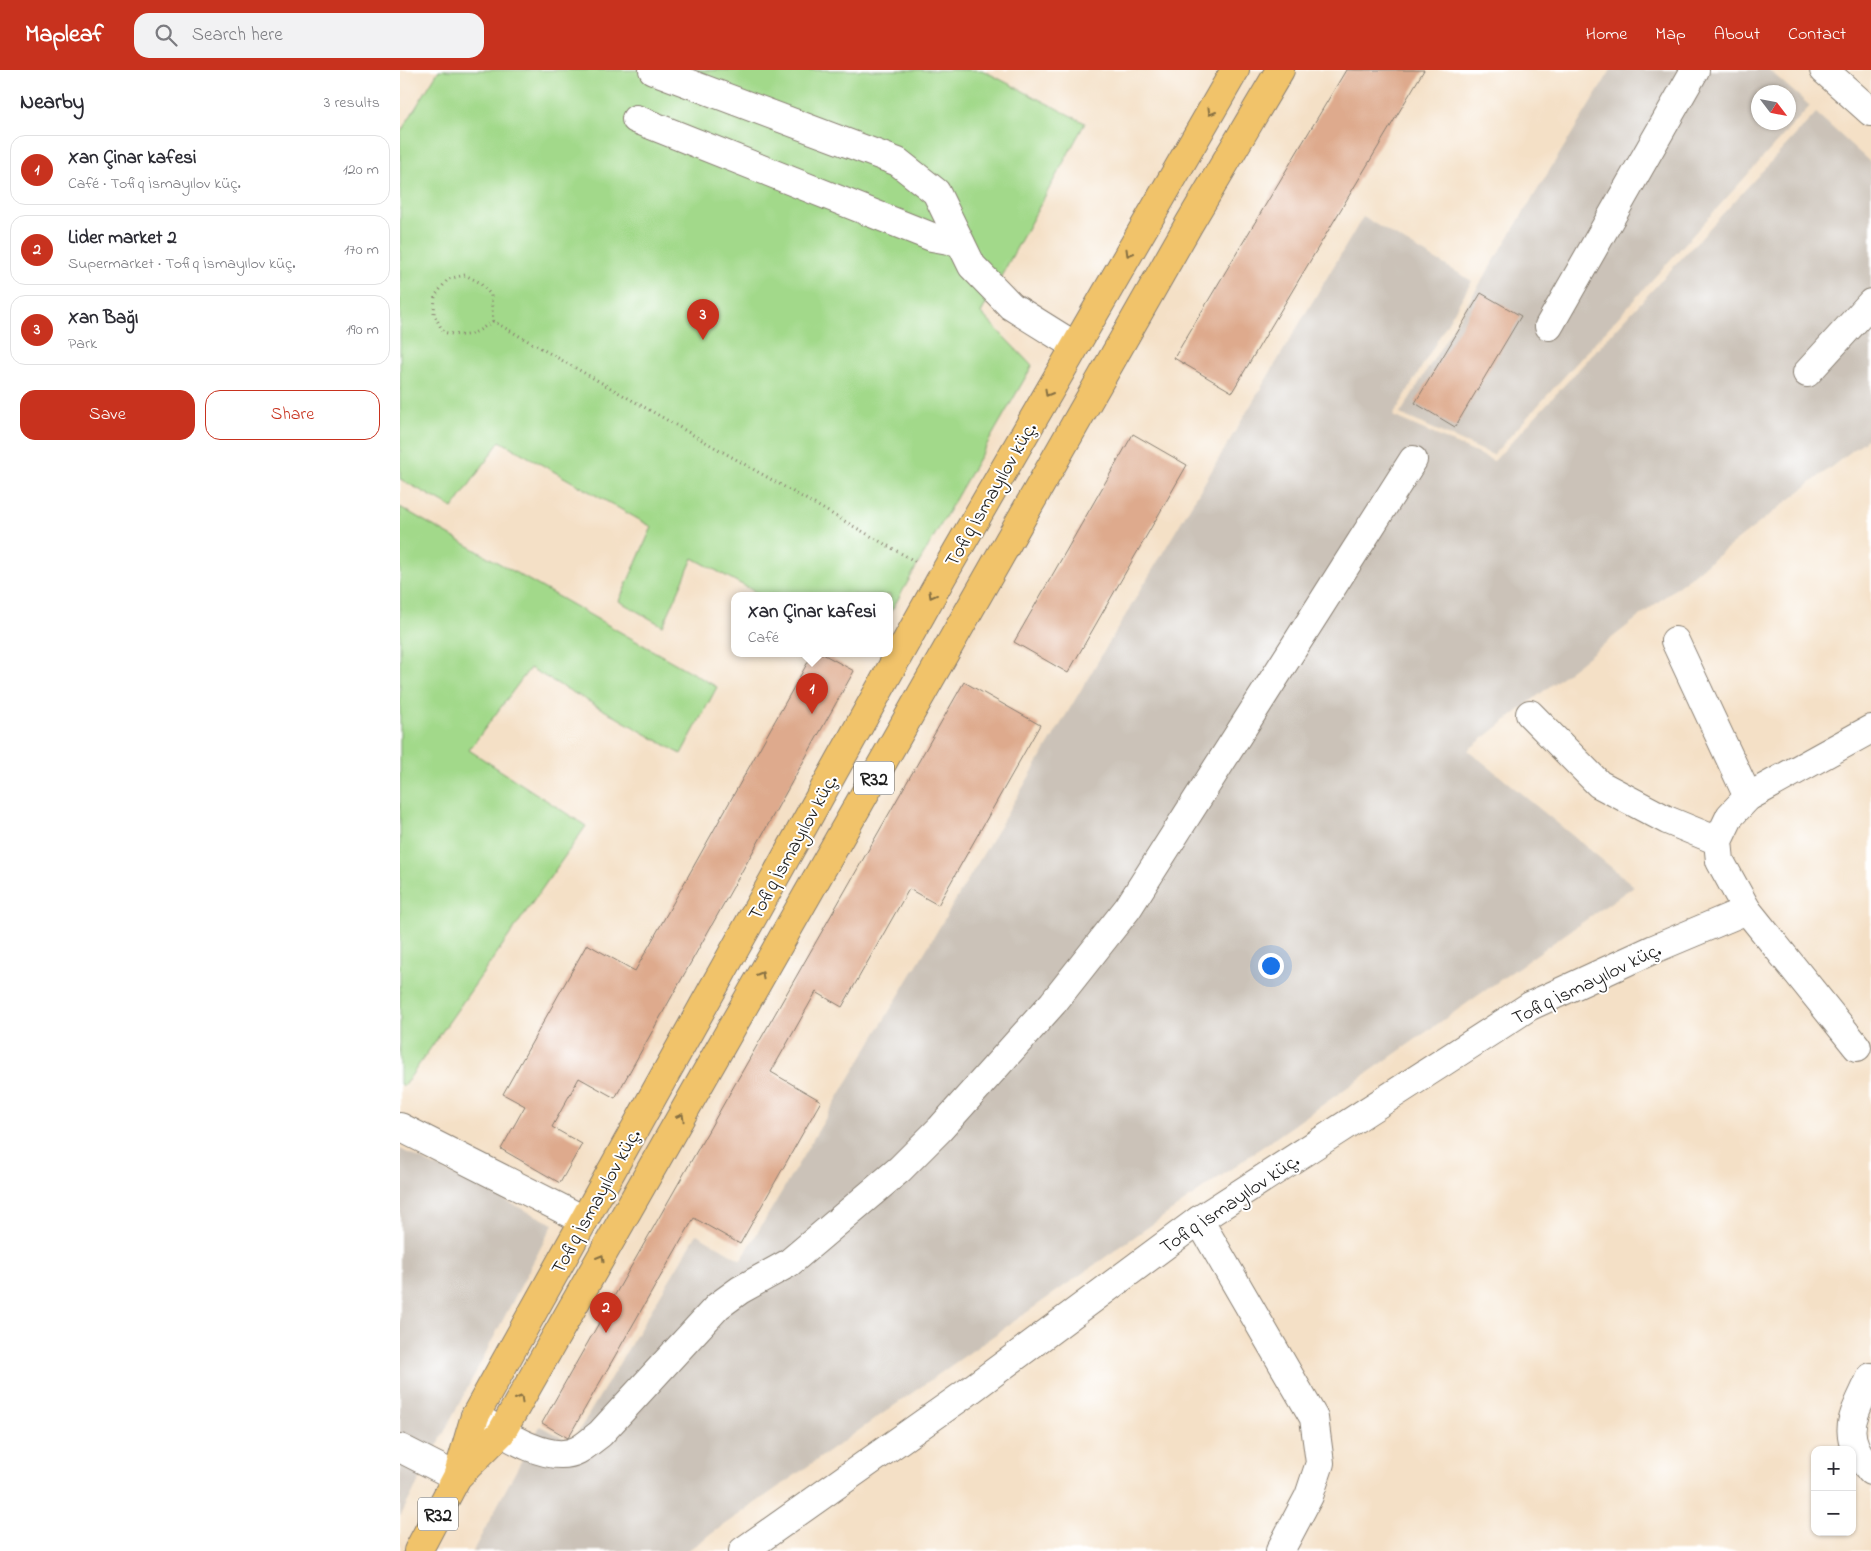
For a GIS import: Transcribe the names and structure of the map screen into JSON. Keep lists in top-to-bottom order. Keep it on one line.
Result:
{"streets":{"main road":["Tofiq İsmayılov küç.","R32"]},"crossings":[["Tofiq İsmayılov küç.","R32"]],"north":"bottom right","page":{"header":"Mapleaf","search":"Search here","nav":["Home","Map","About","Contact"],"heading":["Nearby","3 results"],"list":[{"mark":"1","name":"Xan Çinar kafesi","note":"Café · Tofiq İsmayılov küç.","value":"120 m"},{"mark":"2","name":"Lider market 2","note":"Supermarket · Tofiq İsmayılov küç.","value":"170 m"},{"mark":"3","name":"Xan Bağı","note":"Park","value":"190 m"}],"pins":["3","1","2"],"buttons":["Save","Share"],"popup":["Xan Çinar kafesi","Café"],"map_buttons":["+","−"]}}
